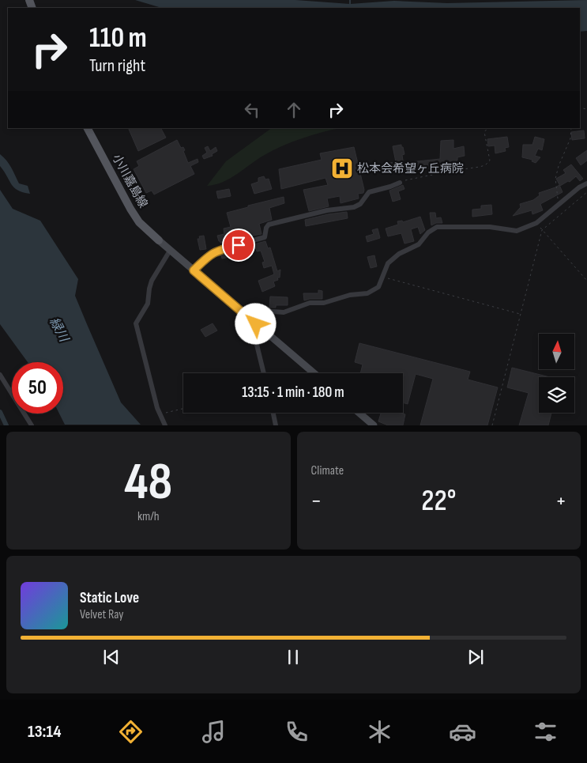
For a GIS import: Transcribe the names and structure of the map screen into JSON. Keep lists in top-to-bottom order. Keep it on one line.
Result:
{"streets":{"main road":["小川嘉島線"]},"water":["緑川"],"places":{"hospital":["松本会希望ヶ丘病院"]},"north":"top","page":{"turn":["110 m","Turn right"],"limit":"50","trip":"13:15 · 1 min · 180 m","tile":[["48","km/h"],"Climate"],"heat":["−","22°","+"],"song":["Static Love","Velvet Ray"],"tabs":"13:14"}}
